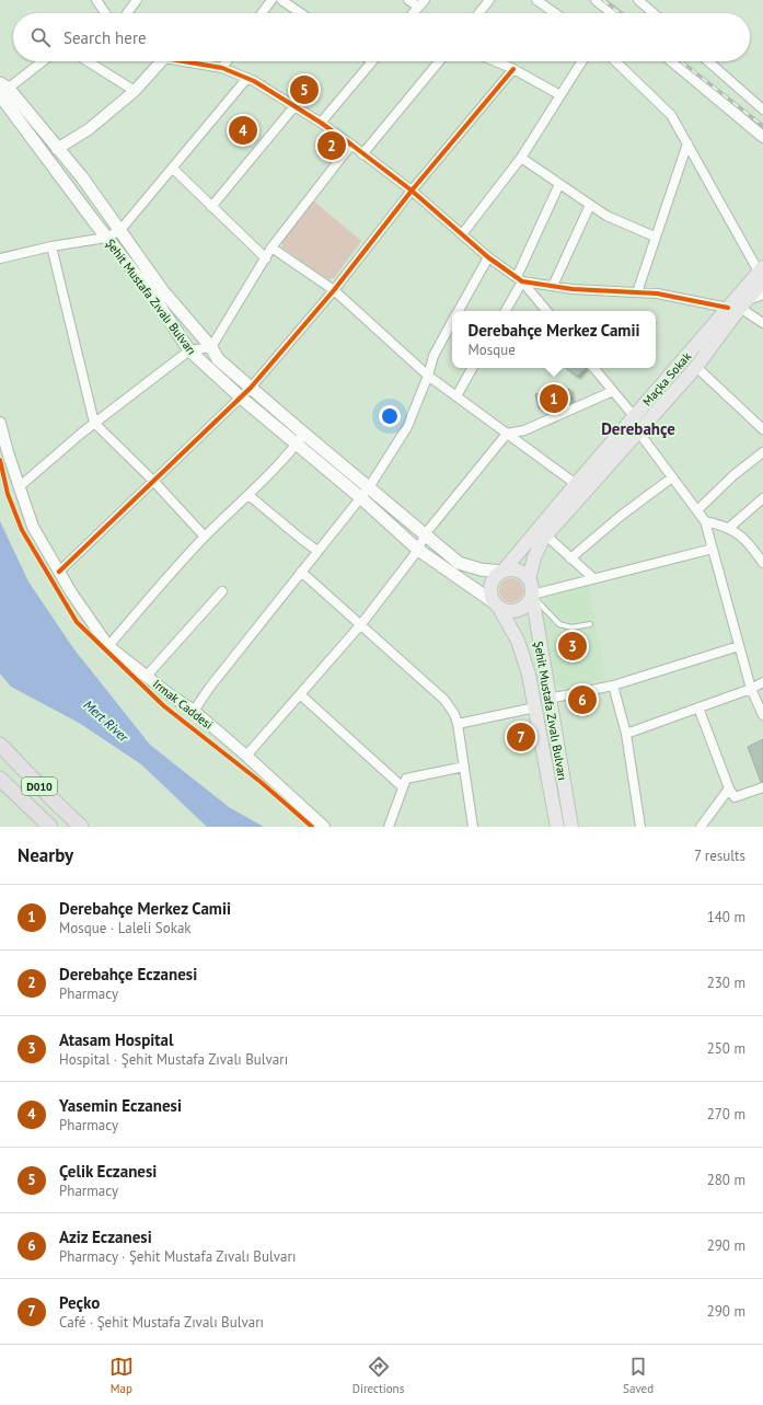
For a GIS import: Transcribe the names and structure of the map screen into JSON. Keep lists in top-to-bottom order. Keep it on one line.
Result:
{"streets":{"highway":["D010"],"main road":["Şehit Mustafa Zıvalı Bulvarı","Maçka Sokak"],"street":["Irmak Caddesi"]},"crossings":[["Şehit Mustafa Zıvalı Bulvarı","Maçka Sokak"]],"districts":["Derebahçe"],"water":["Mert River"],"page":{"search":"Search here","pins":["5","4","2","1","3","6","7"],"popup":["Derebahçe Merkez Camii","Mosque"],"heading":["Nearby","7 results"],"list":[{"mark":"1","name":"Derebahçe Merkez Camii","note":"Mosque · Laleli Sokak","value":"140 m"},{"mark":"2","name":"Derebahçe Eczanesi","note":"Pharmacy","value":"230 m"},{"mark":"3","name":"Atasam Hospital","note":"Hospital · Şehit Mustafa Zıvalı Bulvarı","value":"250 m"},{"mark":"4","name":"Yasemin Eczanesi","note":"Pharmacy","value":"270 m"},{"mark":"5","name":"Çelik Eczanesi","note":"Pharmacy","value":"280 m"},{"mark":"6","name":"Aziz Eczanesi","note":"Pharmacy · Şehit Mustafa Zıvalı Bulvarı","value":"290 m"},{"mark":"7","name":"Peçko","note":"Café · Şehit Mustafa Zıvalı Bulvarı","value":"290 m"}],"nav":["Map","Directions","Saved"]}}
